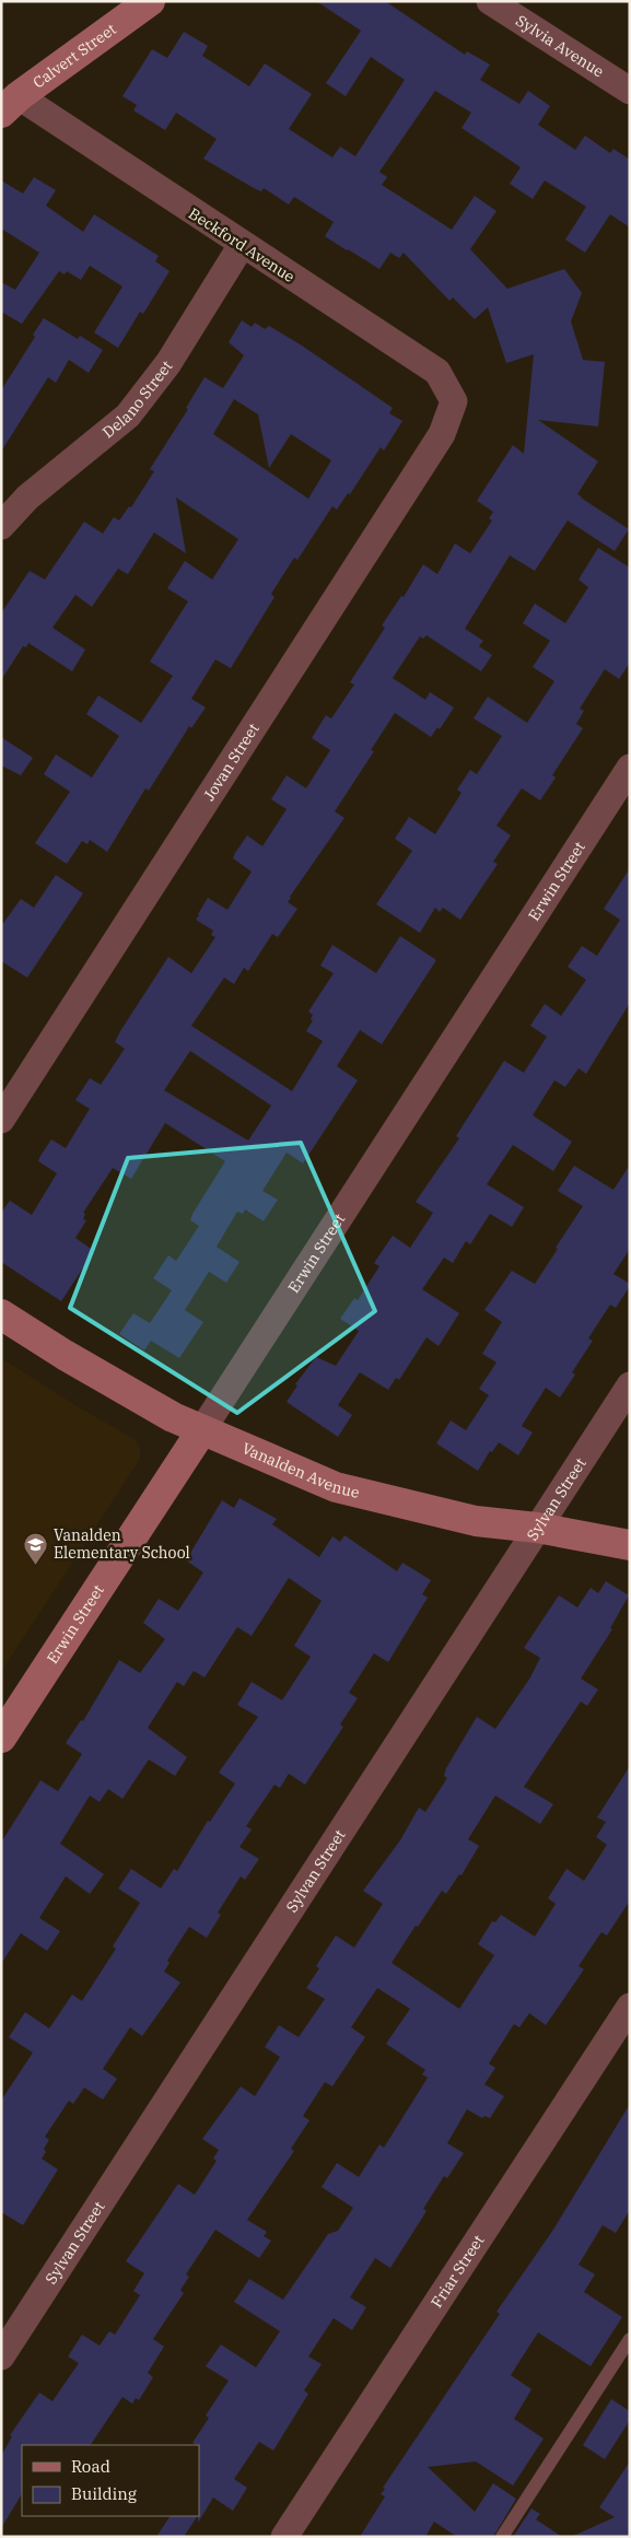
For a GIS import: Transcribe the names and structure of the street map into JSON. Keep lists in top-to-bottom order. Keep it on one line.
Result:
{"streets":{"street":["Sylvia Avenue","Calvert Street","Beckford Avenue","Delano Street","Jovan Street","Erwin Street","Vanalden Avenue","Sylvan Street","Friar Street"]},"crossings":[["Calvert Street","Beckford Avenue"],["Beckford Avenue","Delano Street"],["Beckford Avenue","Jovan Street"],["Erwin Street","Vanalden Avenue"],["Vanalden Avenue","Sylvan Street"]],"places":{"school or university":["Vanalden Elementary School"]},"legend":["Road","Building"]}
